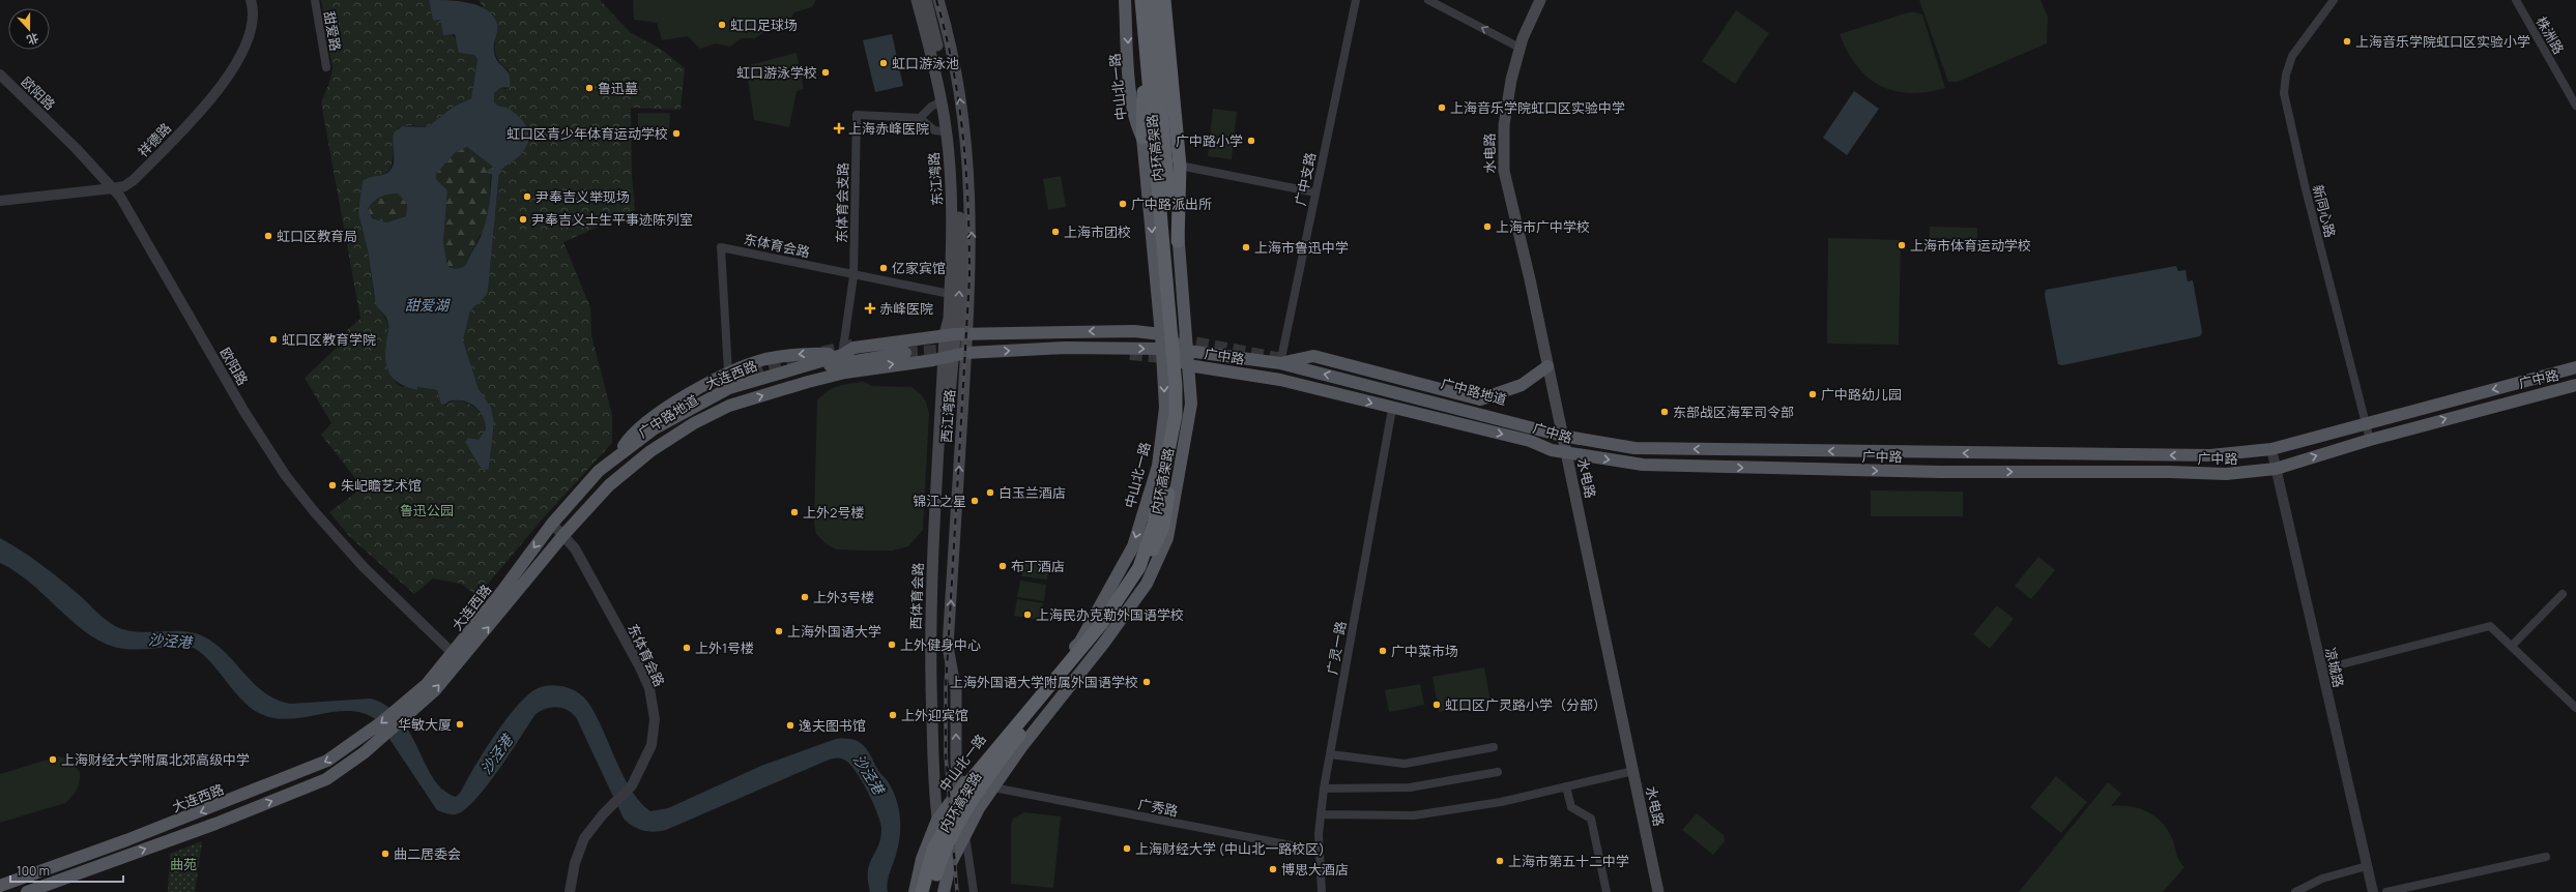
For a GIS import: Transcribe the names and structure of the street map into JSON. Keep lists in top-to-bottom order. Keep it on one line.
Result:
{"streets":{"highway":["内环高架路"],"main road":["中山北一路","水电路","东江湾路","广中路","大连西路","广中路地道","西江湾路","西体育会路"],"street":["甜爱路","株洲路","欧阳路","祥德路","广中支路","东体育会支路","新同心路","东体育会路","广灵一路","凉城路","广秀路"]},"crossings":[["中山北一路","西江湾路"],["中山北一路","西体育会路"],["欧阳路","祥德路"],["欧阳路","大连西路"],["水电路","广中路"],["东江湾路","东体育会路"],["东江湾路","大连西路"],["东江湾路","西江湾路"],["东江湾路","西体育会路"],["广中支路","广中路"],["东体育会支路","东体育会路"],["东体育会支路","大连西路"],["新同心路","广中路"],["东体育会路","大连西路"],["东体育会路","广中路地道"],["广中路","广中路地道"],["广中路","广灵一路"],["广中路","凉城路"],["大连西路","广中路地道"],["大连西路","西江湾路"],["大连西路","西体育会路"],["西江湾路","西体育会路"],["广灵一路","广秀路"]],"one_way":["西江湾路"],"water":["甜爱湖","沙泾港"],"parks":["鲁迅公园","曲苑"],"places":{"other":["虹口足球场","上海音乐学院虹口区实验小学","虹口游泳池","虹口游泳学校","鲁迅墓","上海音乐学院虹口区实验中学","虹口区青少年体育运动学校","广中路小学","尹奉吉义举现场","广中路派出所","尹奉吉义士生平事迹陈列室","上海市广中学校","上海市团校","虹口区教育局","上海市体育运动学校","上海市鲁迅中学","亿家宾馆","虹口区教育学院","广中路幼儿园","东部战区海军司令部","朱屺瞻艺术馆","白玉兰酒店","锦江之星","上外2号楼","布丁酒店","上外3号楼","上海民办克勒外国语学校","上海外国语大学","上外健身中心","上外1号楼","广中菜市场","上海外国语大学附属外国语学校","虹口区广灵路小学（分部）","上外迎宾馆","华敏大厦","逸夫图书馆","上海财经大学附属北郊高级中学","上海财经大学 (中山北一路校区)","曲二居委会","上海市第五十二中学","博思大酒店"],"health":["上海赤峰医院","赤峰医院"]},"scale_bar":"100 m","north":"bottom"}
